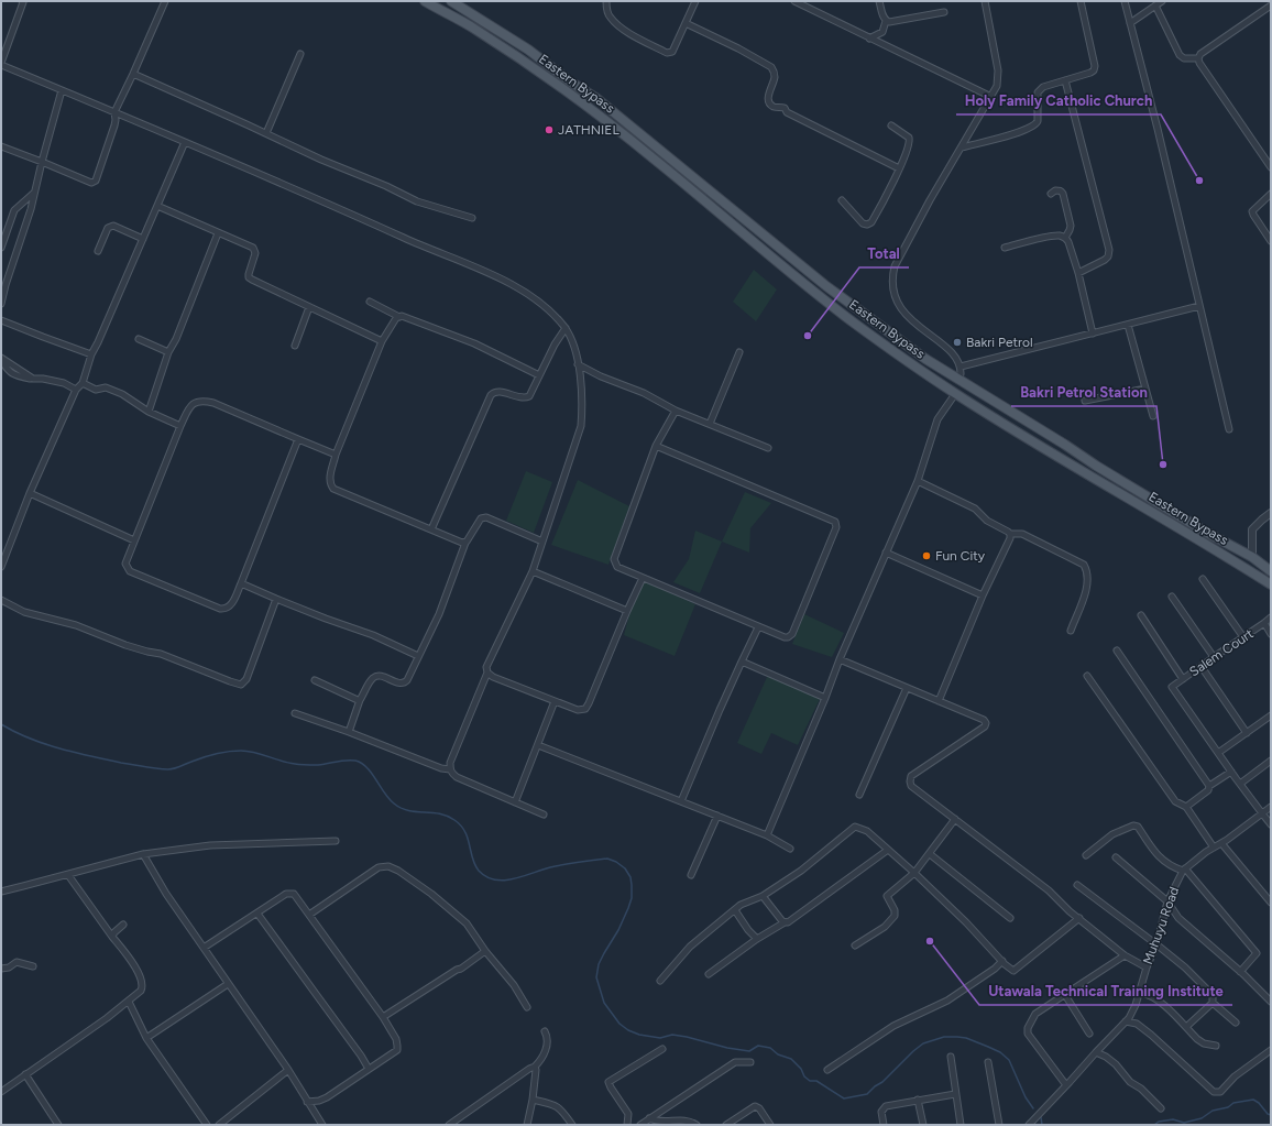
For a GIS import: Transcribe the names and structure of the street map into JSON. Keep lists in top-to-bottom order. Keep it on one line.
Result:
{"streets":{"main road":["Eastern Bypass"],"street":["Salem Court","Muhuyu Road"]},"places":["JATHNIEL","Holy Family Catholic Church","Total","Bakri Petrol","Bakri Petrol Station","Fun City","Utawala Technical Training Institute"]}
